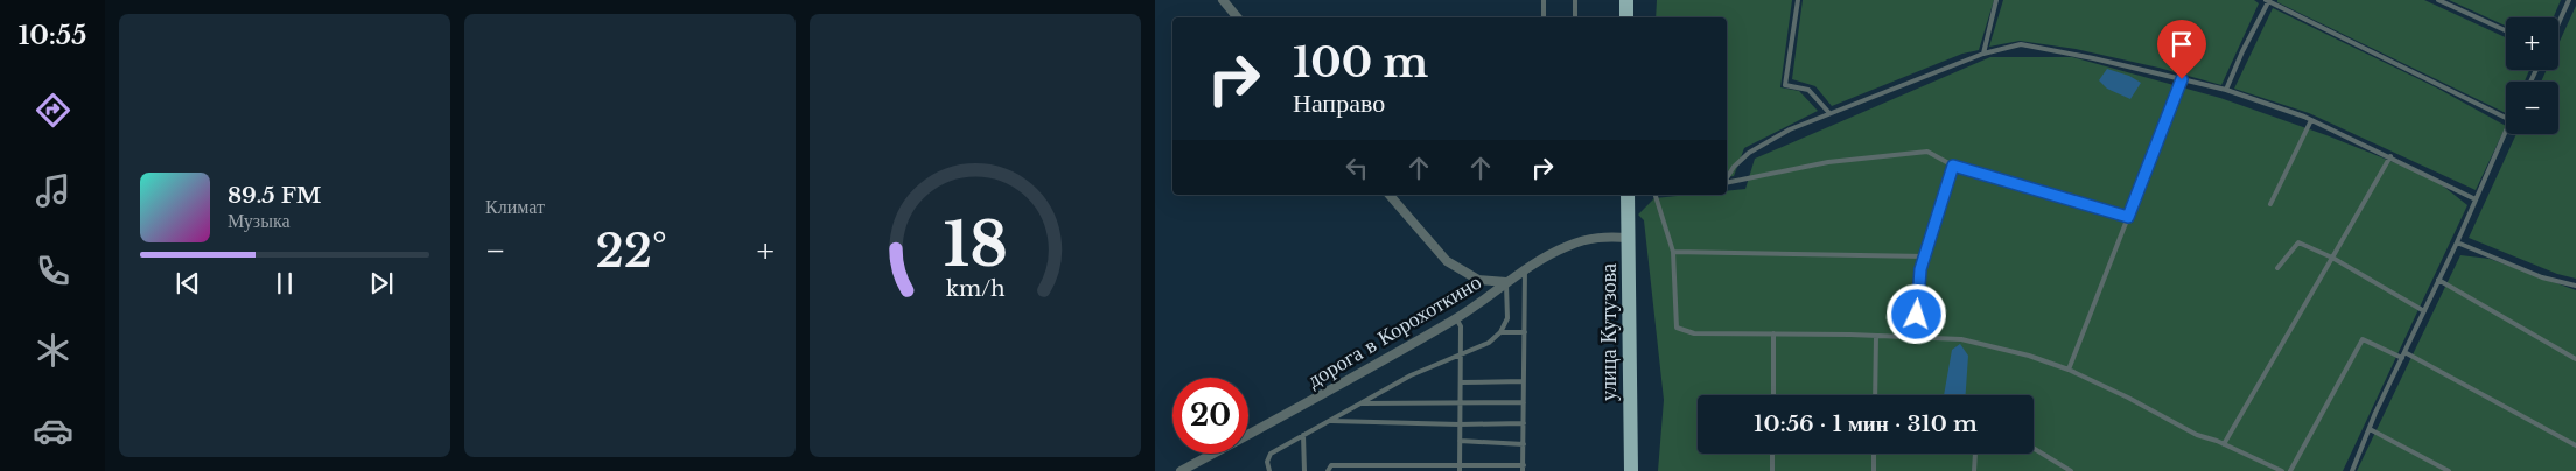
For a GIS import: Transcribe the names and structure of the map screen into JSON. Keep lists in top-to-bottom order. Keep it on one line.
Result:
{"streets":{"main road":["улица Кутузова"],"street":["дорога в Корохоткино"]},"crossings":[["дорога в Корохоткино","улица Кутузова"]],"page":{"tabs":"10:55","tile":"Климат","map_buttons":["+","−"],"turn":["100 m","Направо"],"song":["89.5 FM","Музыка"],"heat":["−","22°","+"],"limit":"20","trip":"10:56 · 1 мин · 310 m","gauge":["18","km/h"]}}
